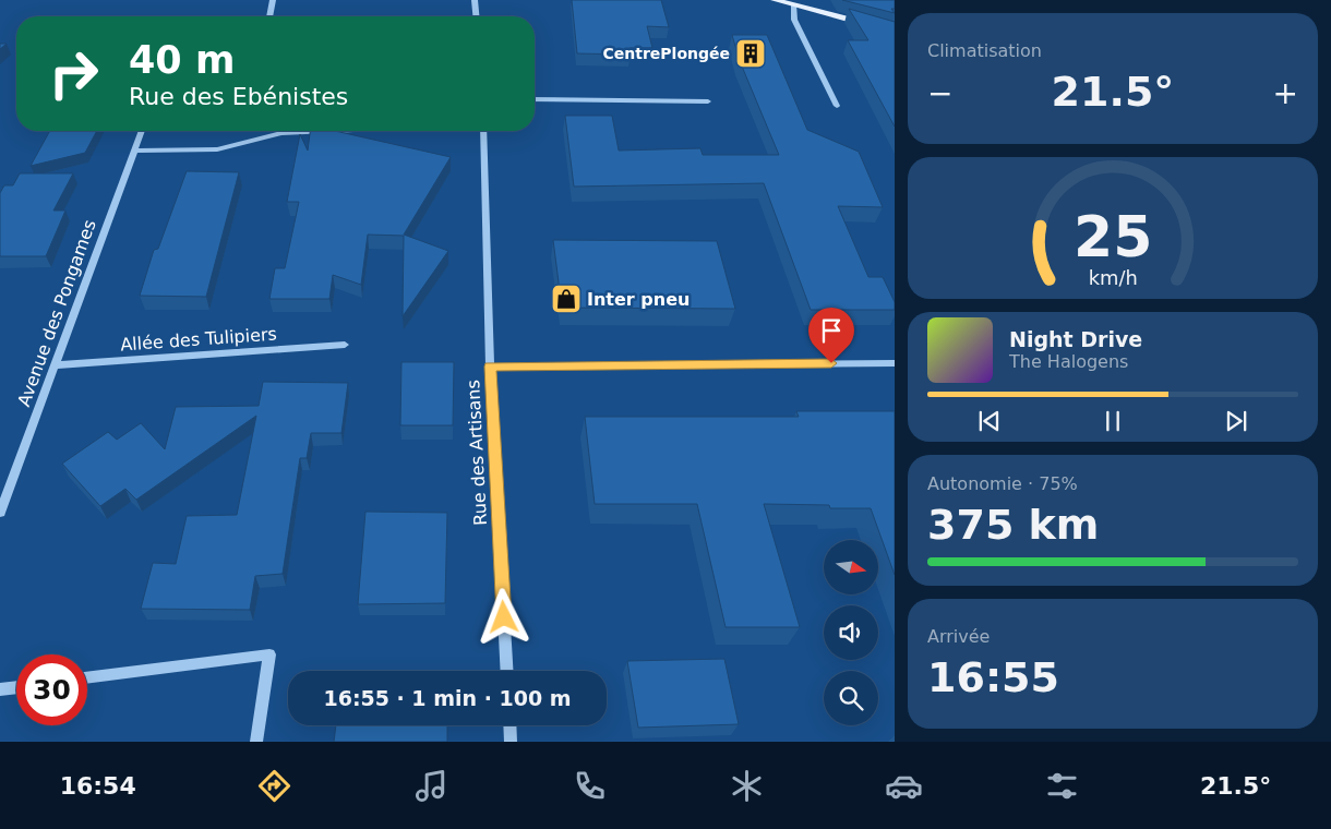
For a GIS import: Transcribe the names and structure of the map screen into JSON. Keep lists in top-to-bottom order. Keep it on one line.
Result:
{"streets":{"street":["Avenue des Pongames","Allée des Tulipiers","Rue des Artisans"]},"crossings":[["Avenue des Pongames","Allée des Tulipiers"]],"places":{"building":["CentrePlongée"],"shop":["Inter pneu"]},"north":"right","page":{"tile":["Climatisation",["Autonomie · 75%","375 km"],["Arrivée","16:55"]],"turn":["40 m","Rue des Ebénistes"],"heat":["−","21.5°","+"],"song":["Night Drive","The Halogens"],"limit":"30","trip":"16:55 · 1 min · 100 m","tabs":["16:54","21.5°"],"gauge":["25","km/h"]}}
